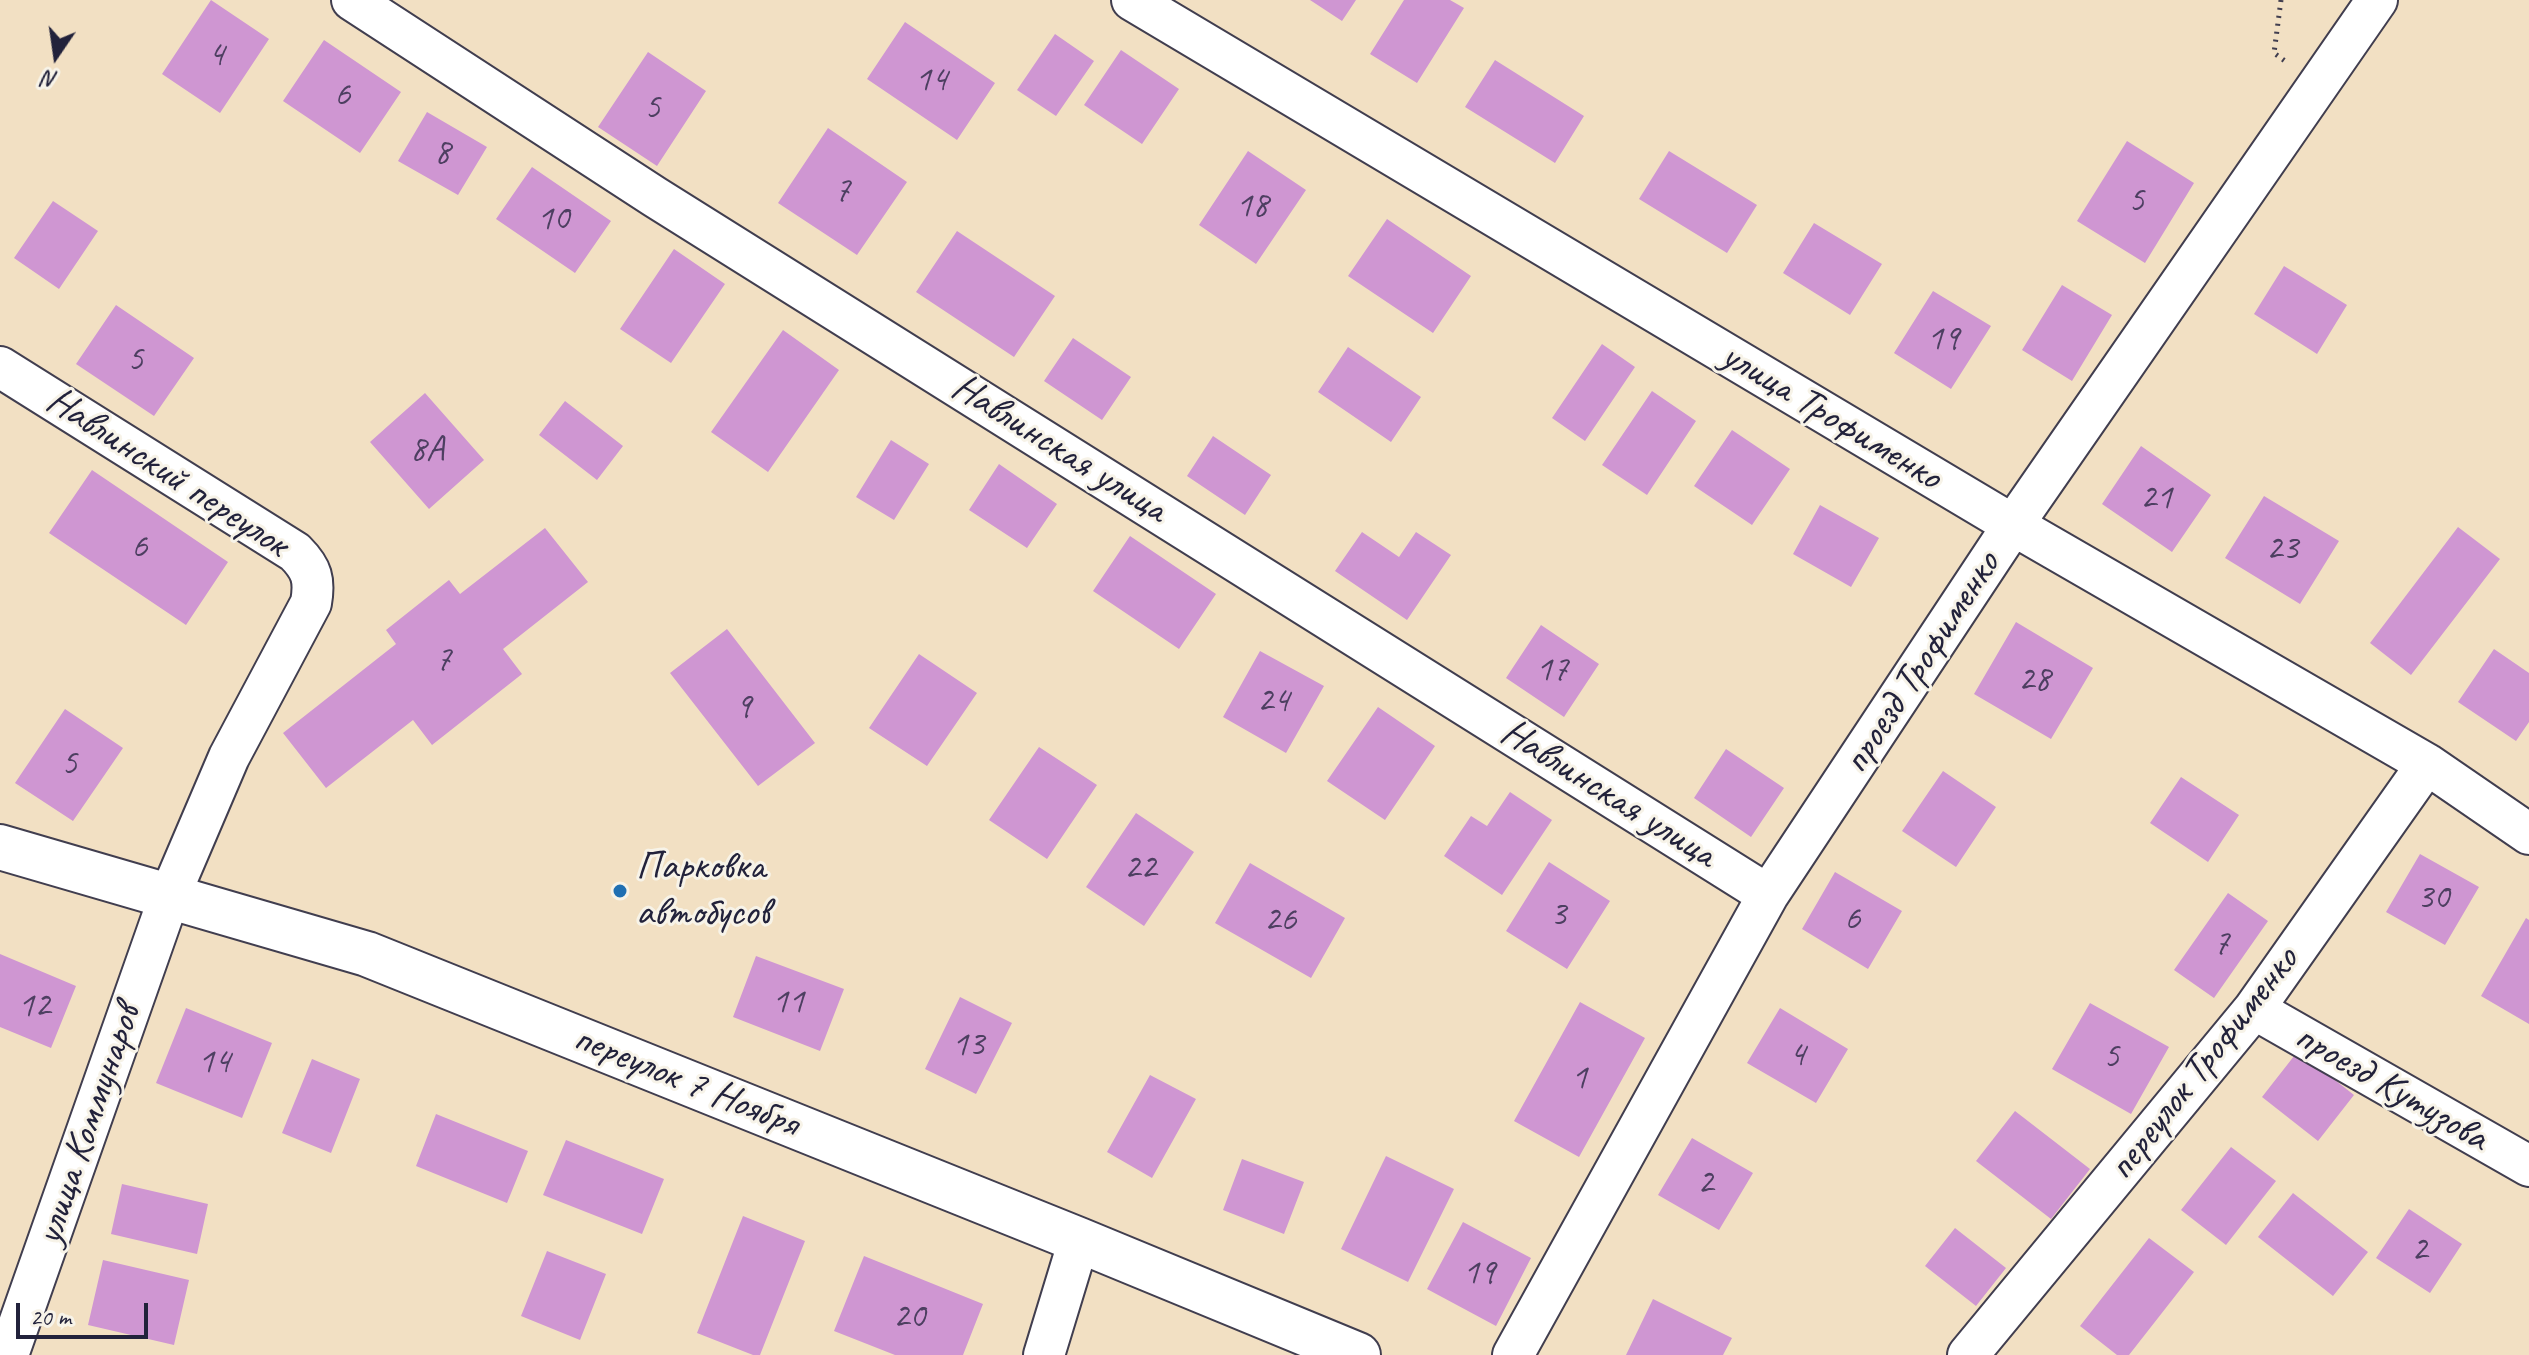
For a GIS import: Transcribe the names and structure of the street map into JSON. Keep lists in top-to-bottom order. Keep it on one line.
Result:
{"streets":{"street":["улица Трофименко","Навлинская улица","Навлинский переулок","проезд Трофименко","переулок Трофименко","переулок 7 Ноября","проезд Кутузова","улица Коммунаров"]},"crossings":[["улица Трофименко","проезд Трофименко"],["улица Трофименко","переулок Трофименко"],["Навлинская улица","проезд Трофименко"],["Навлинский переулок","переулок 7 Ноября"],["Навлинский переулок","улица Коммунаров"],["переулок Трофименко","проезд Кутузова"],["переулок 7 Ноября","улица Коммунаров"]],"places":["Парковка автобусов"],"house_numbers":["4","14","6","5","8","7","5","18","10","19","5","8А","21","6","23","7","17","28","24","9","5","22","30","3","6","26","7","11","12","13","4","5","14","1","2","2","19","20"],"scale_bar":"20 m","north":"bottom"}
